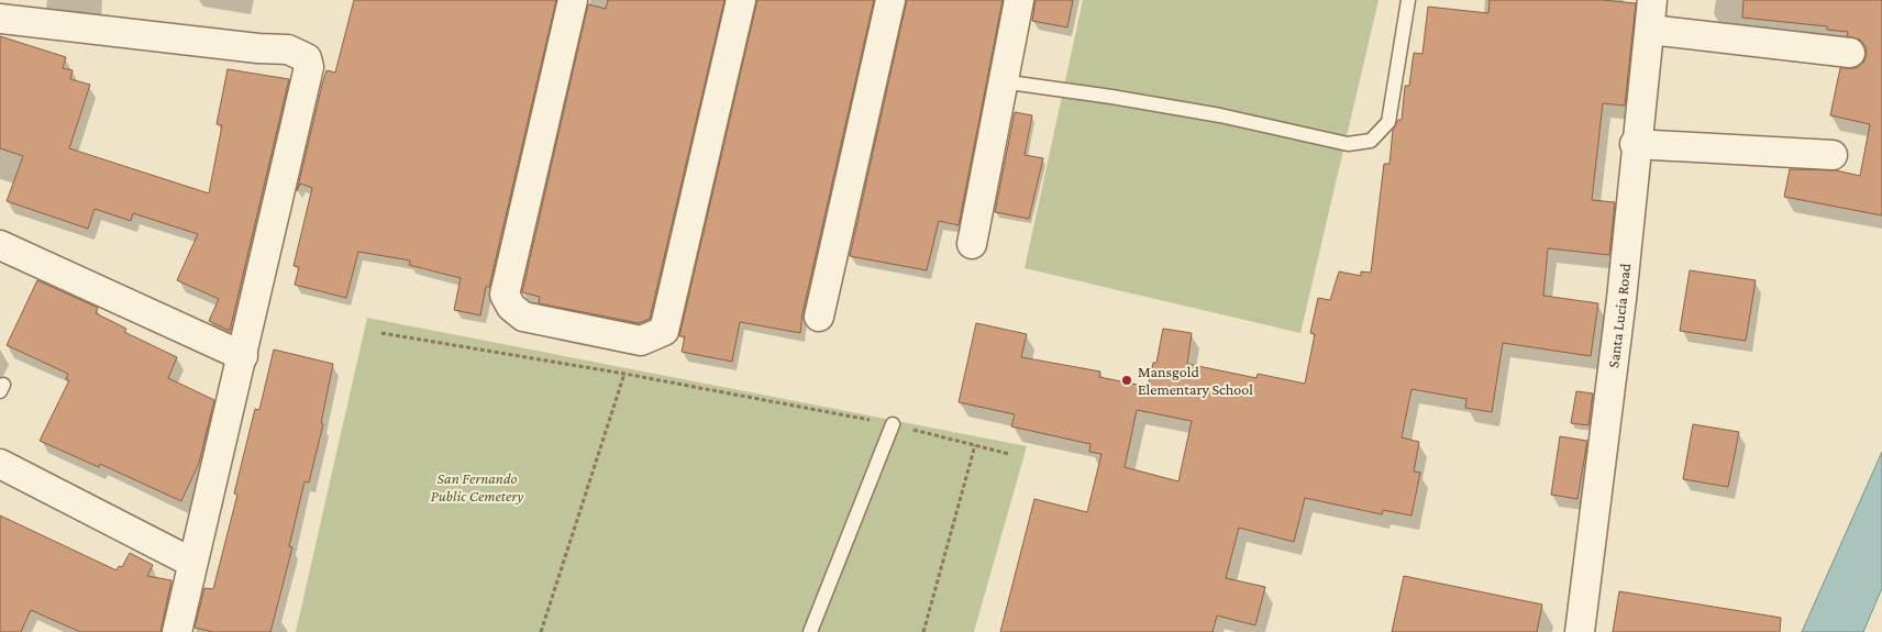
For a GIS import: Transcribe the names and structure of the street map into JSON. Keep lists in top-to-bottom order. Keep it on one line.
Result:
{"streets":{"street":["Santa Lucia Road"]},"parks":["San Fernando Public Cemetery"],"places":["Mansgold Elementary School"]}
